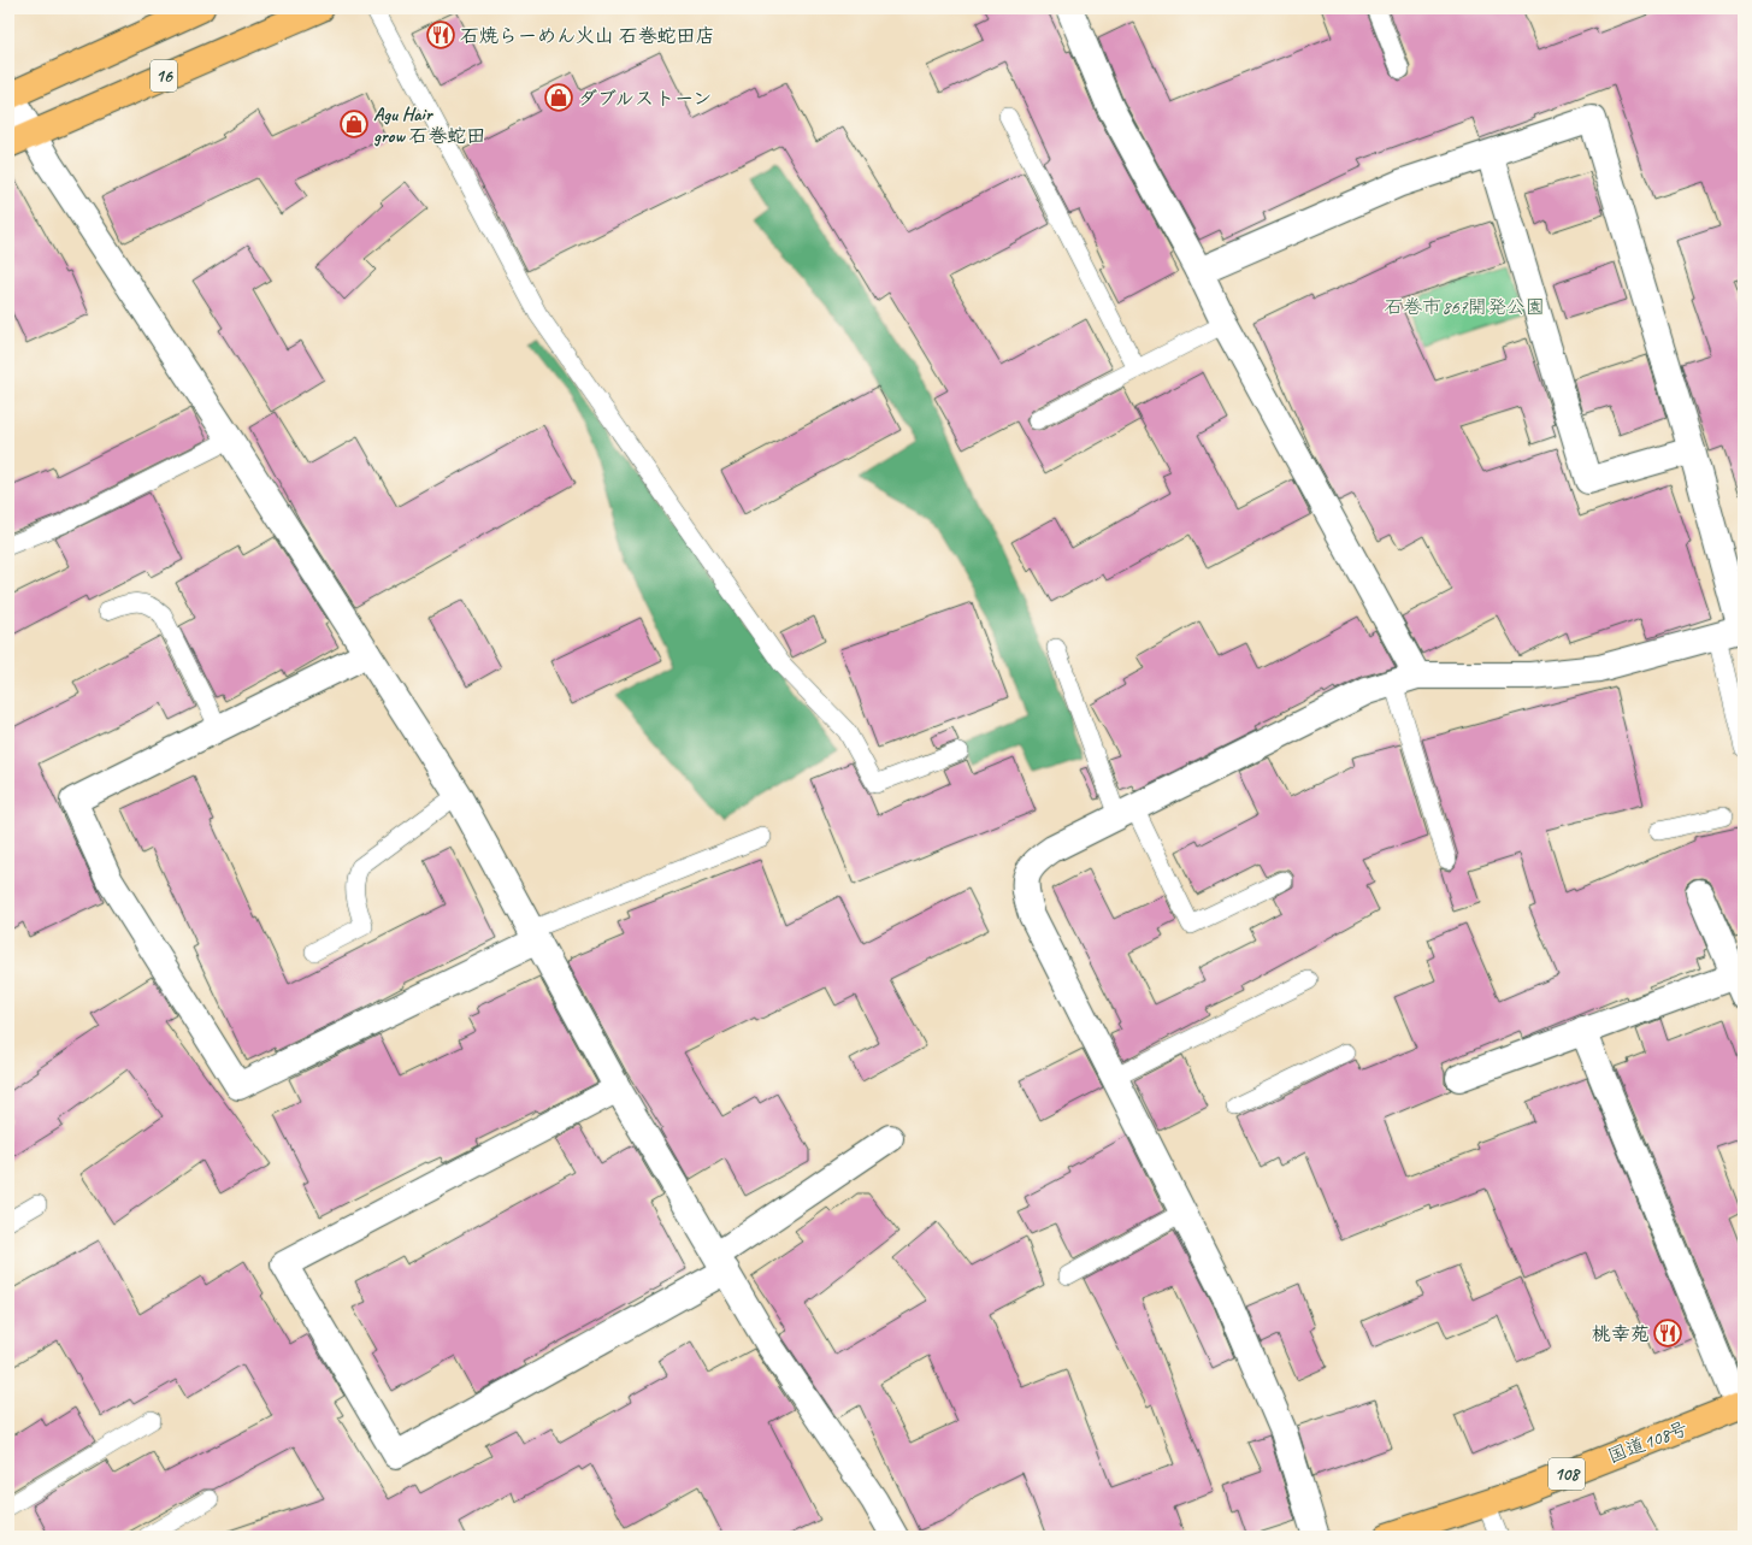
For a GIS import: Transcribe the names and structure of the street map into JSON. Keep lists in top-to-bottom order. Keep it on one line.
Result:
{"streets":{"main road":["16","国道108号","108"]},"parks":["石巻市867開発公園"],"places":{"restaurant":["石焼らーめん火山 石巻蛇田店","桃幸苑"],"shop":["ダブルストーン","Agu Hair grow 石巻蛇田"]}}
